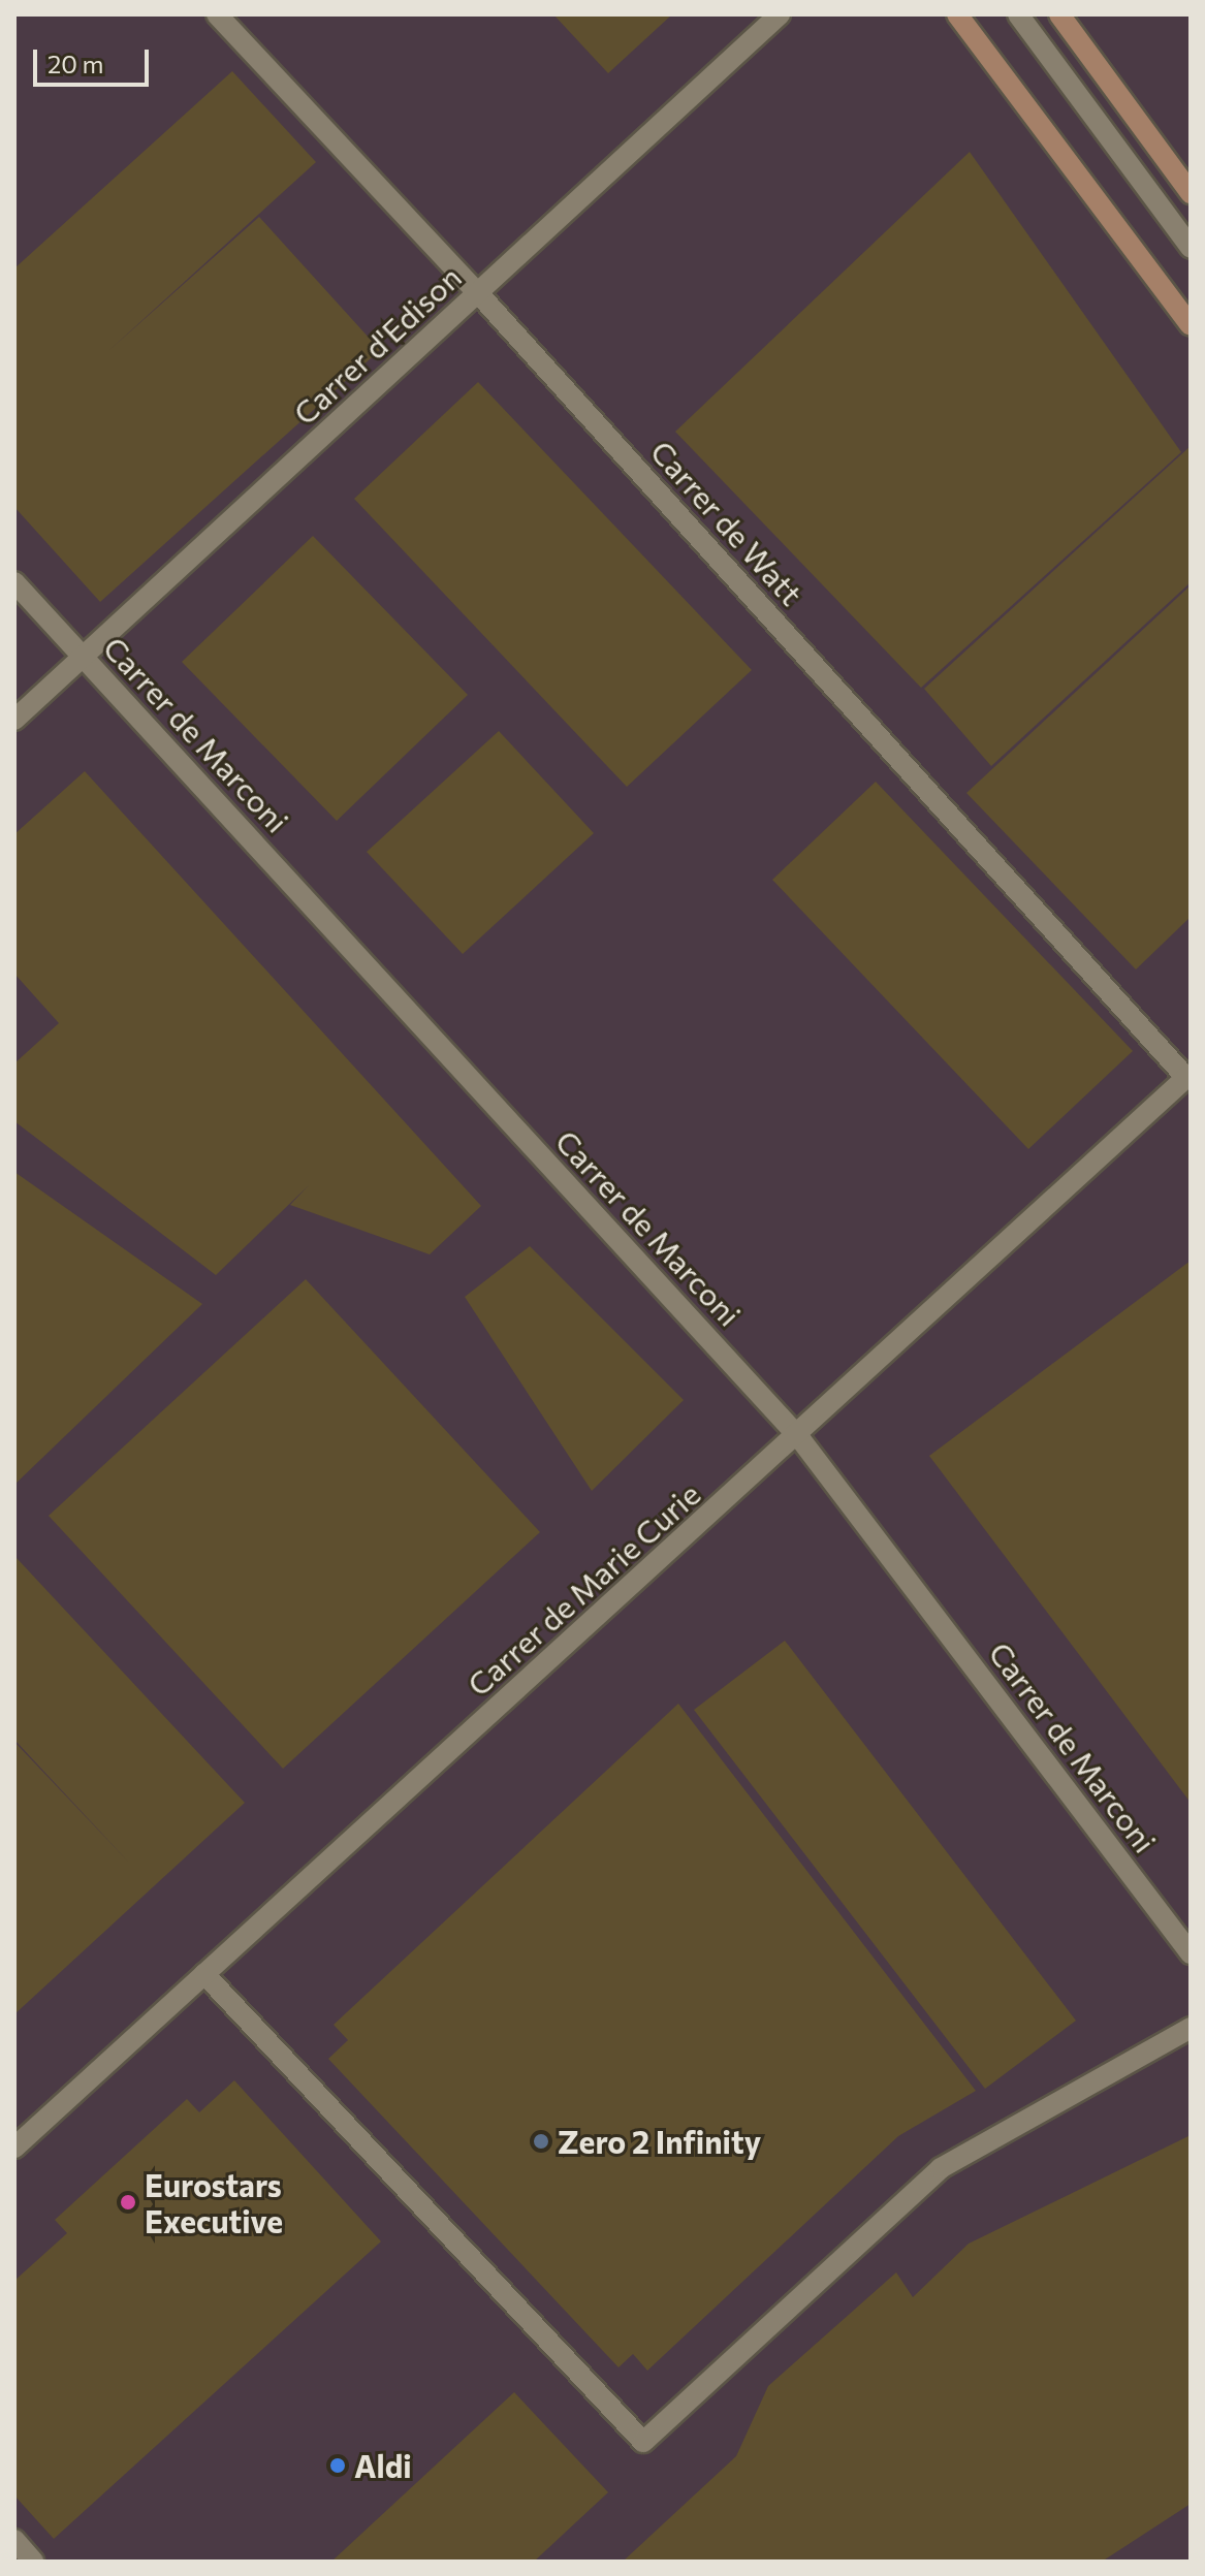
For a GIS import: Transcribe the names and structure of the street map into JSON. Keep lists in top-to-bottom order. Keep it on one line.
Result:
{"streets":{"street":["Carrer d'Edison","Carrer de Watt","Carrer de Marconi","Carrer de Marie Curie"]},"crossings":[["Carrer d'Edison","Carrer de Watt"],["Carrer d'Edison","Carrer de Marconi"],["Carrer de Watt","Carrer de Marie Curie"],["Carrer de Marconi","Carrer de Marie Curie"]],"places":["Zero 2 Infinity","Eurostars Executive","Aldi"],"scale_bar":"20 m"}
